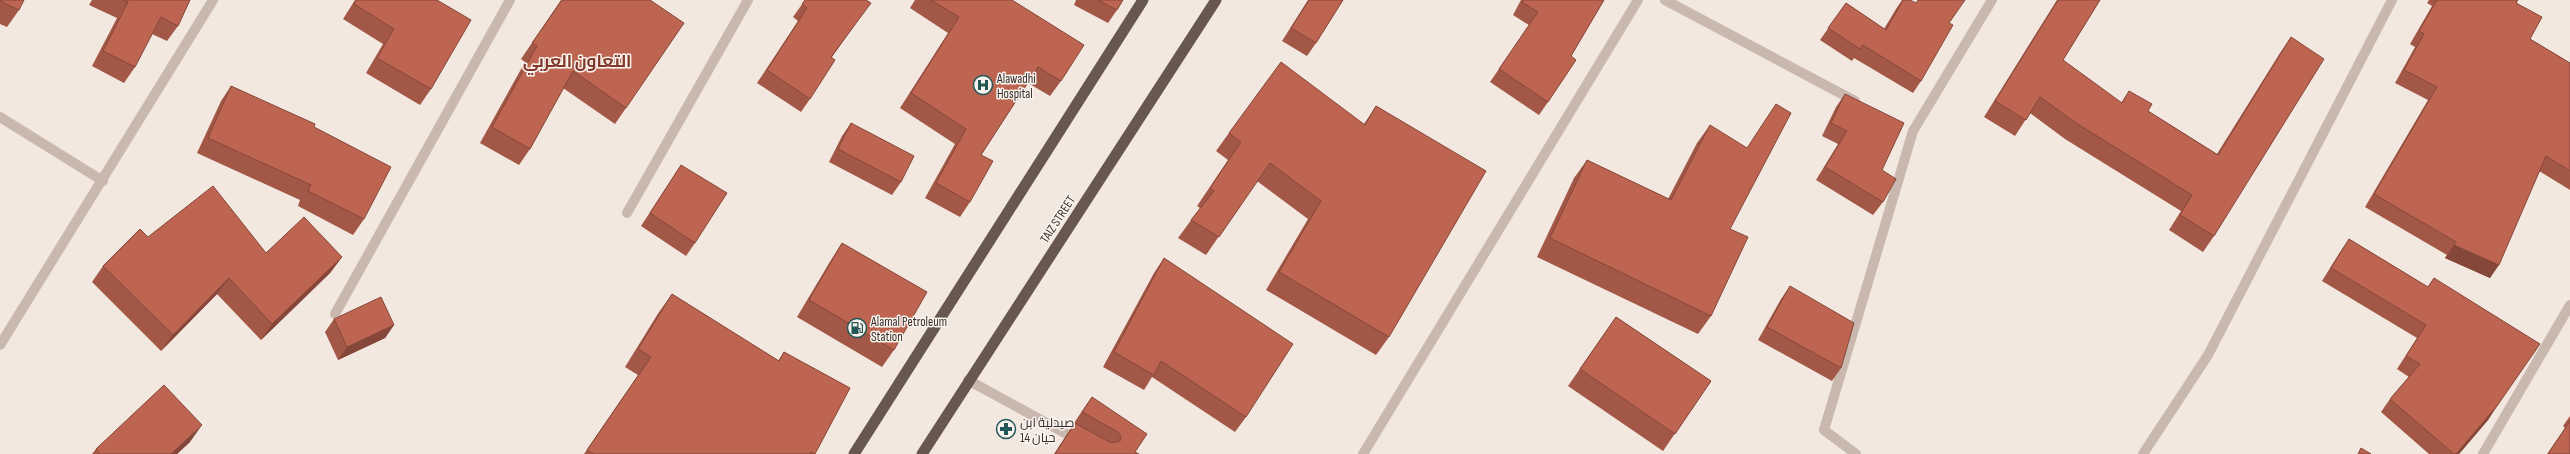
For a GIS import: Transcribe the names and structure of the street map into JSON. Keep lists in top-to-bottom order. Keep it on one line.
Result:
{"streets":{"highway":["TAIZ STREET"]},"districts":["التعاون العربي"],"places":{"hospital":["Alawadhi Hospital"],"fuel station":["Alamal Petroleum Station"],"pharmacy":["صيدلية ابن حيان 14"]}}
